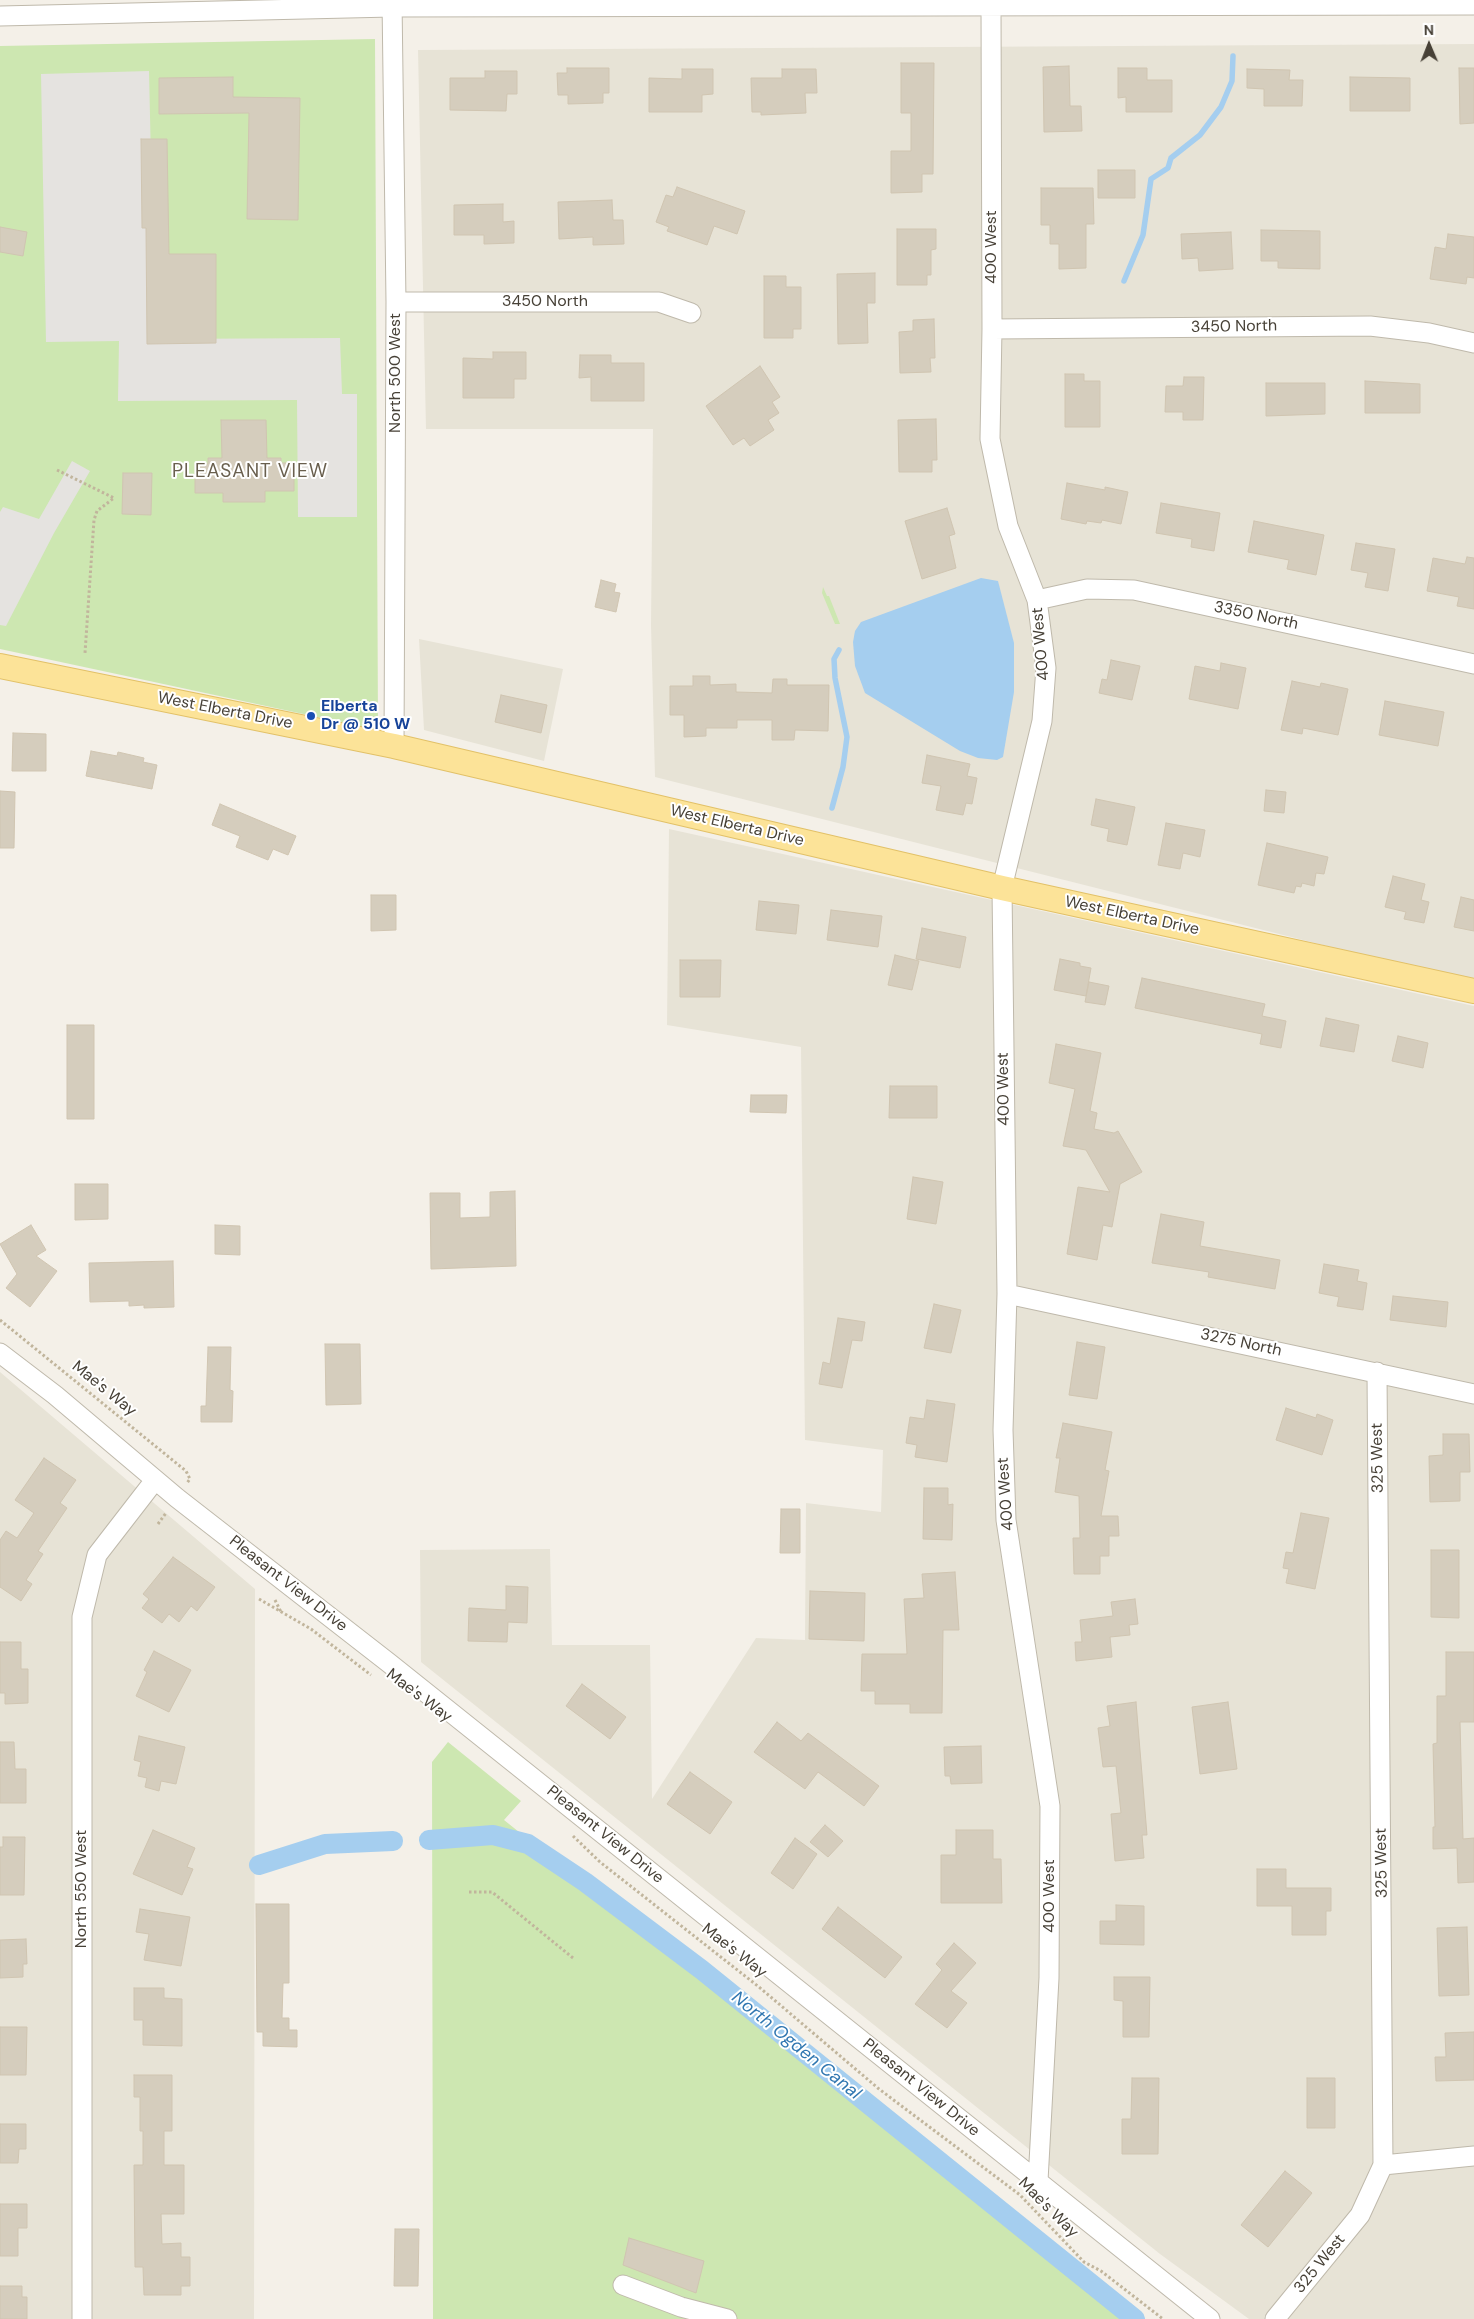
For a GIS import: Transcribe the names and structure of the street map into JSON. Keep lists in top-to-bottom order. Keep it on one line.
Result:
{"streets":{"main road":["West Elberta Drive"],"street":["400 West","3450 North","North 500 West","3350 North","3275 North","325 West","Pleasant View Drive","North 550 West"],"path":["Mae's Way"]},"crossings":[["400 West","3450 North"],["400 West","3350 North"],["400 West","West Elberta Drive"],["400 West","3275 North"],["400 West","Pleasant View Drive"],["3450 North","North 500 West"],["North 500 West","West Elberta Drive"],["3275 North","325 West"],["Pleasant View Drive","North 550 West"]],"districts":["PLEASANT VIEW"],"water":["North Ogden Canal"],"places":["Elberta Dr @ 510 W"],"north":"top"}
